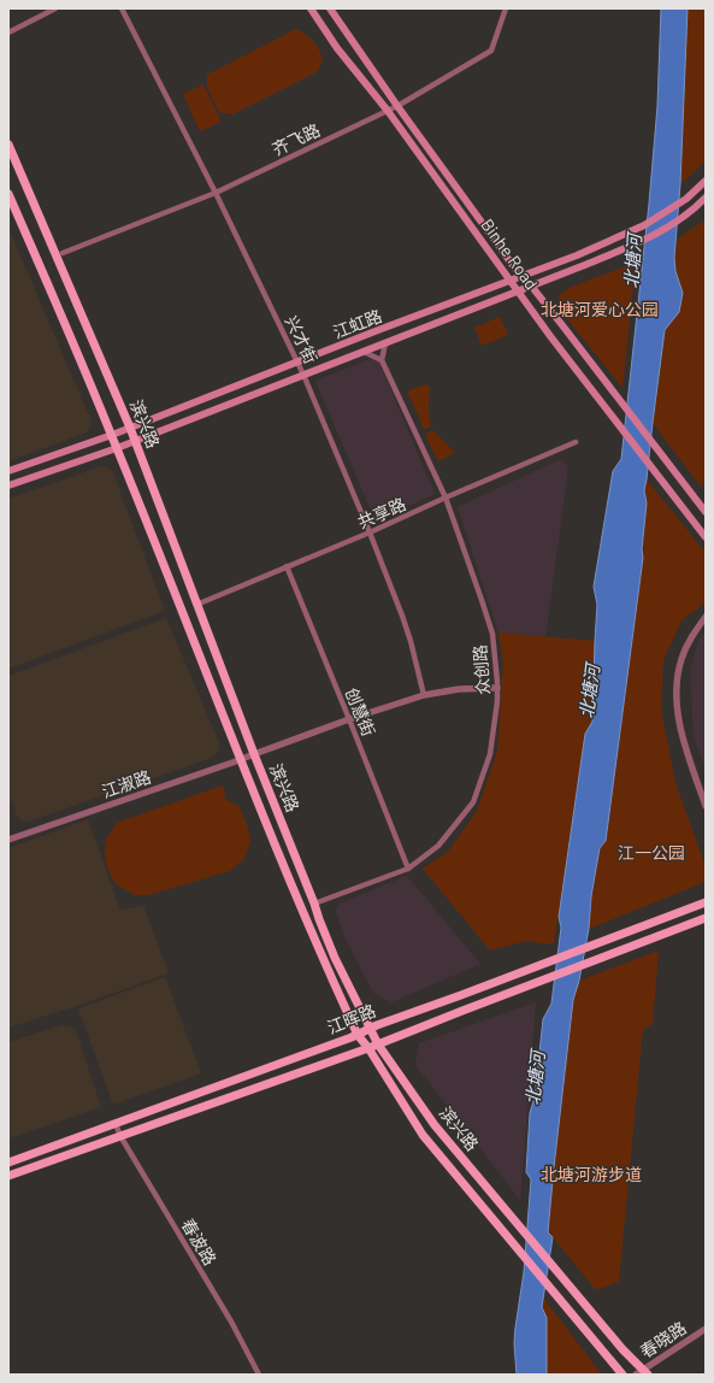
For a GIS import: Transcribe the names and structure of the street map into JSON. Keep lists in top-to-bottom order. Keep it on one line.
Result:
{"streets":{"main road":["Binhe Road","江虹路","滨兴路","江晖路"],"street":["齐飞路","兴才街","共享路","众创路","创慧街","江淑路","春波路","春晓路"]},"crossings":[["齐飞路","Binhe Road"],["齐飞路","兴才街"],["Binhe Road","江虹路"],["江虹路","兴才街"],["江虹路","滨兴路"],["兴才街","共享路"],["兴才街","江淑路"],["滨兴路","共享路"],["滨兴路","众创路"],["滨兴路","江淑路"],["滨兴路","江晖路"],["滨兴路","春晓路"],["共享路","众创路"],["共享路","创慧街"],["众创路","创慧街"],["众创路","江淑路"],["创慧街","江淑路"],["江晖路","春波路"]],"water":["北塘河"],"parks":["北塘河爱心公园","江一公园","北塘河游步道"]}
